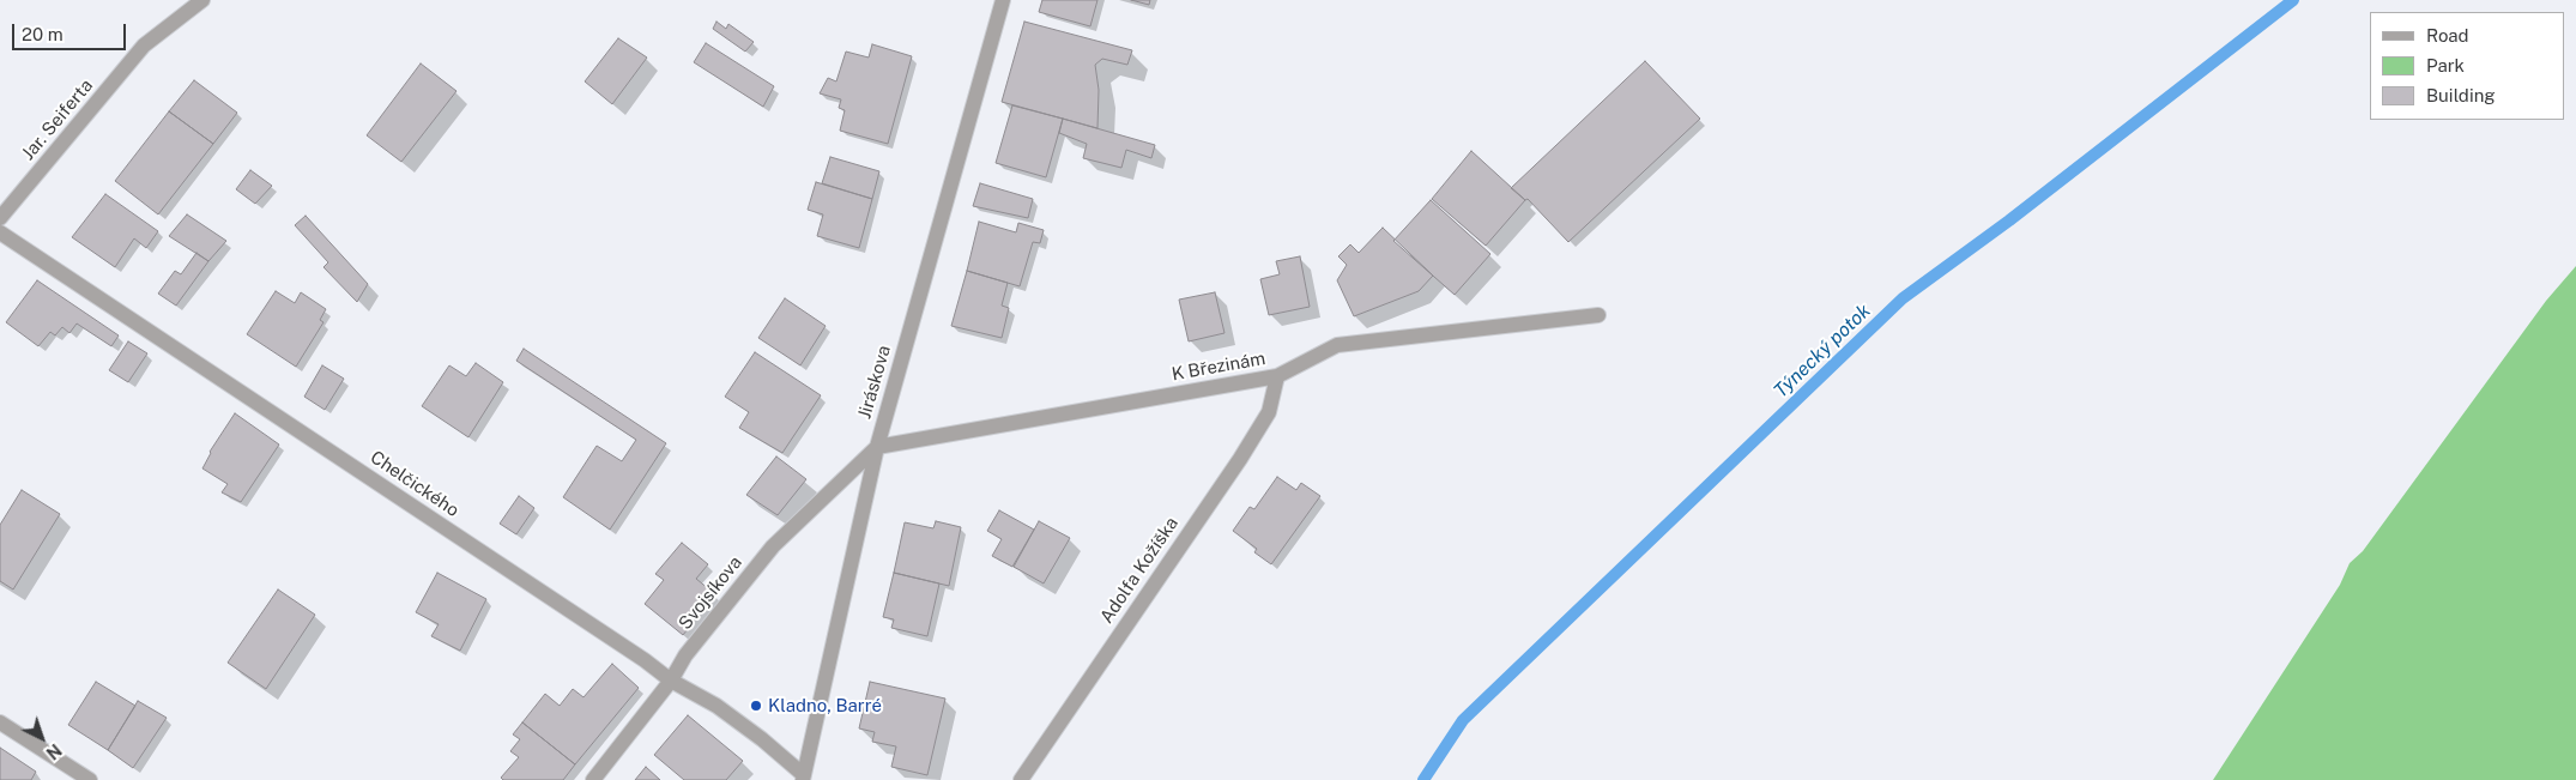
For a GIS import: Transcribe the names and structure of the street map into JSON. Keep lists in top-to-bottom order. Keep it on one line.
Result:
{"streets":{"street":["Jar. Seiferta","K Březinám","Jiráskova","Chelčického","Adolfa Kožíška","Svojsíkova"]},"crossings":[["K Březinám","Jiráskova"],["K Březinám","Adolfa Kožíška"],["K Březinám","Svojsíkova"],["Jiráskova","Chelčického"],["Jiráskova","Svojsíkova"],["Chelčického","Svojsíkova"]],"water":["Týnecký potok"],"places":["Kladno, Barré"],"legend":["Road","Park","Building"],"scale_bar":"20 m","north":"bottom right"}
